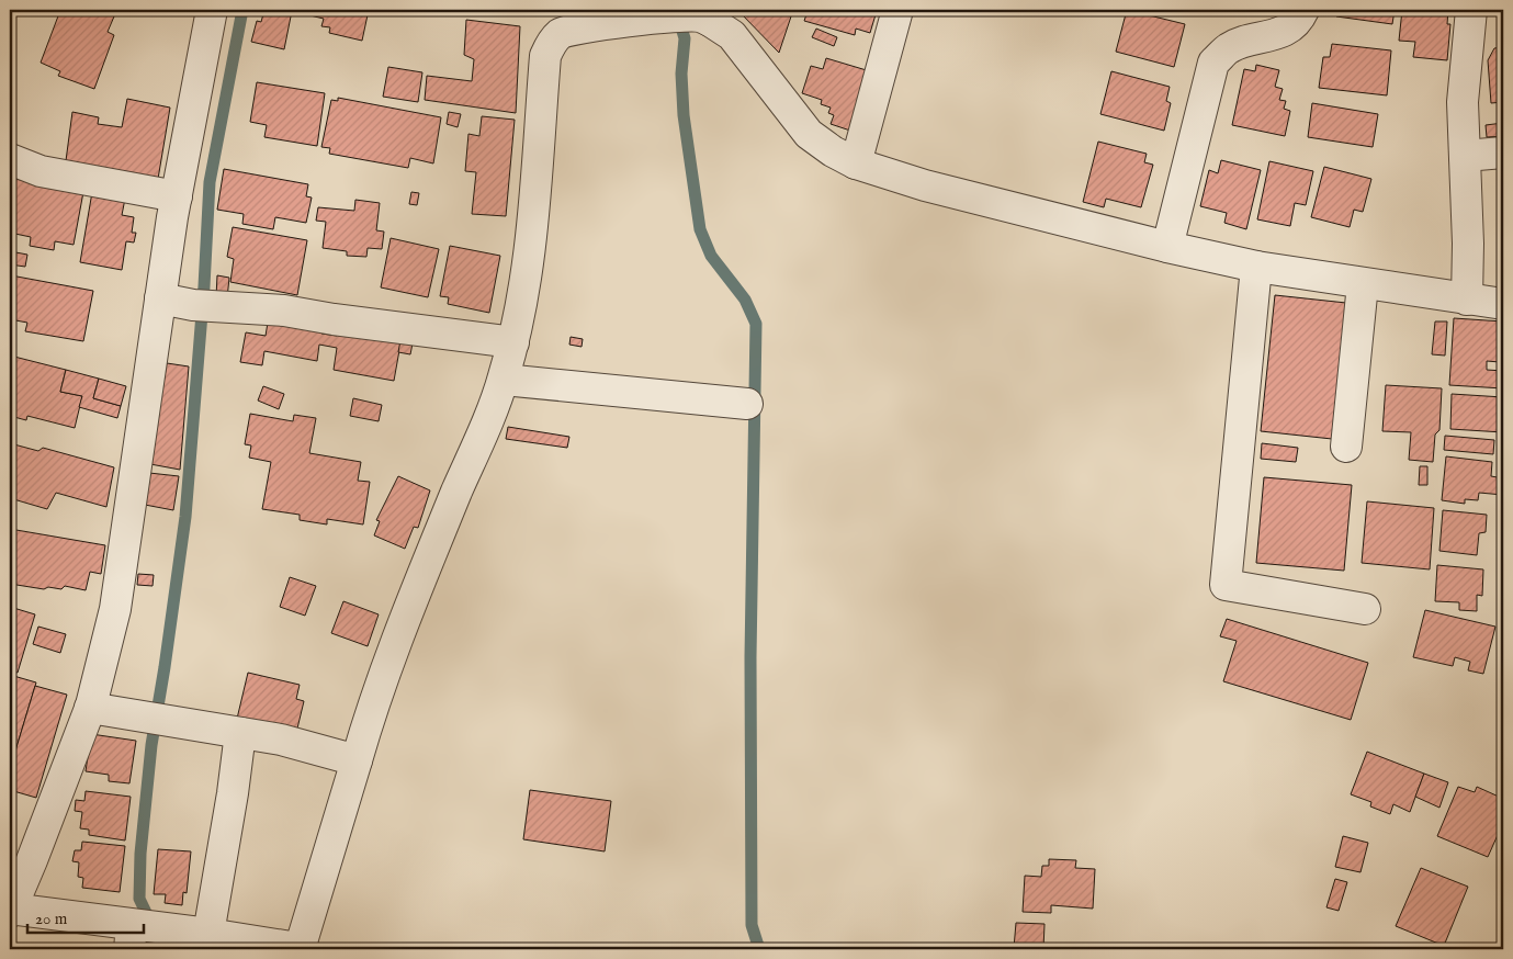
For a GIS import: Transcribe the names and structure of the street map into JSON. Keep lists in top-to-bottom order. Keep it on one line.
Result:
{"scale_bar":"20 m"}
